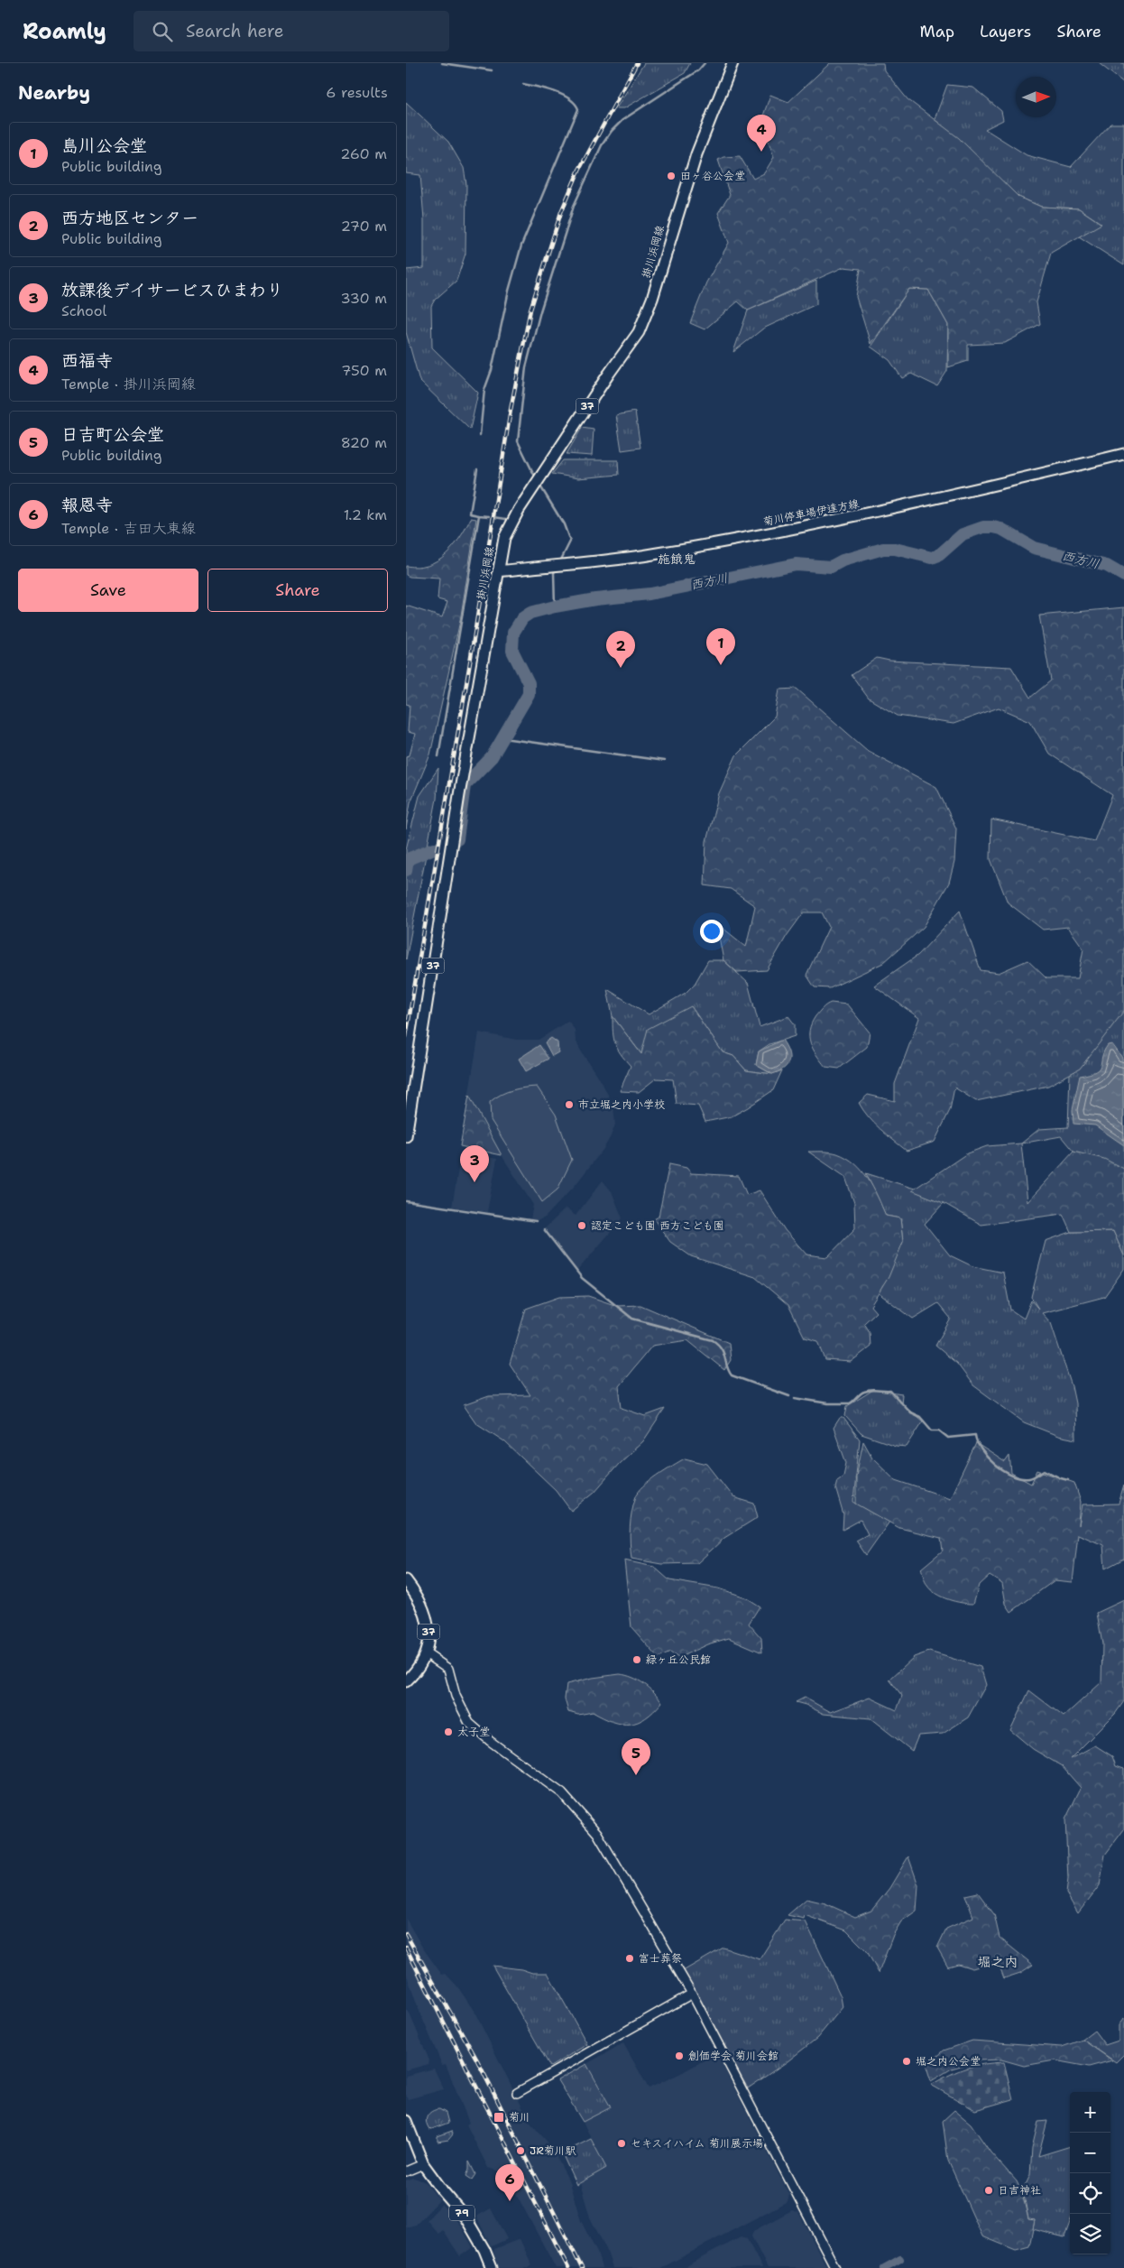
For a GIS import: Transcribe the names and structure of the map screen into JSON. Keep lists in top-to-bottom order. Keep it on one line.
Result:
{"streets":{"main road":["掛川浜岡線","37","菊川停車場伊達方線","79"]},"crossings":[["掛川浜岡線","菊川停車場伊達方線"]],"districts":["施餓鬼","堀之内"],"water":["西方川"],"places":{"other":["田ヶ谷公会堂","市立堀之内小学校","認定こども園 西方こども園","緑ヶ丘公民館","太子堂","富士葬祭","創価学会 菊川会館","堀之内公会堂","セキスイハイム 菊川展示場","JR菊川駅","日吉神社"],"transit":["菊川"]},"north":"right","page":{"header":"Roamly","search":"Search here","nav":["Map","Layers","Share"],"heading":["Nearby","6 results"],"pins":["4","1","2","3","5","6"],"list":[{"mark":"1","name":"島川公会堂","note":"Public building","value":"260 m"},{"mark":"2","name":"西方地区センター","note":"Public building","value":"270 m"},{"mark":"3","name":"放課後デイサービスひまわり","note":"School","value":"330 m"},{"mark":"4","name":"西福寺","note":"Temple · 掛川浜岡線","value":"750 m"},{"mark":"5","name":"日吉町公会堂","note":"Public building","value":"820 m"},{"mark":"6","name":"報恩寺","note":"Temple · 吉田大東線","value":"1.2 km"}],"buttons":["Save","Share"],"map_buttons":["+","−"]}}
